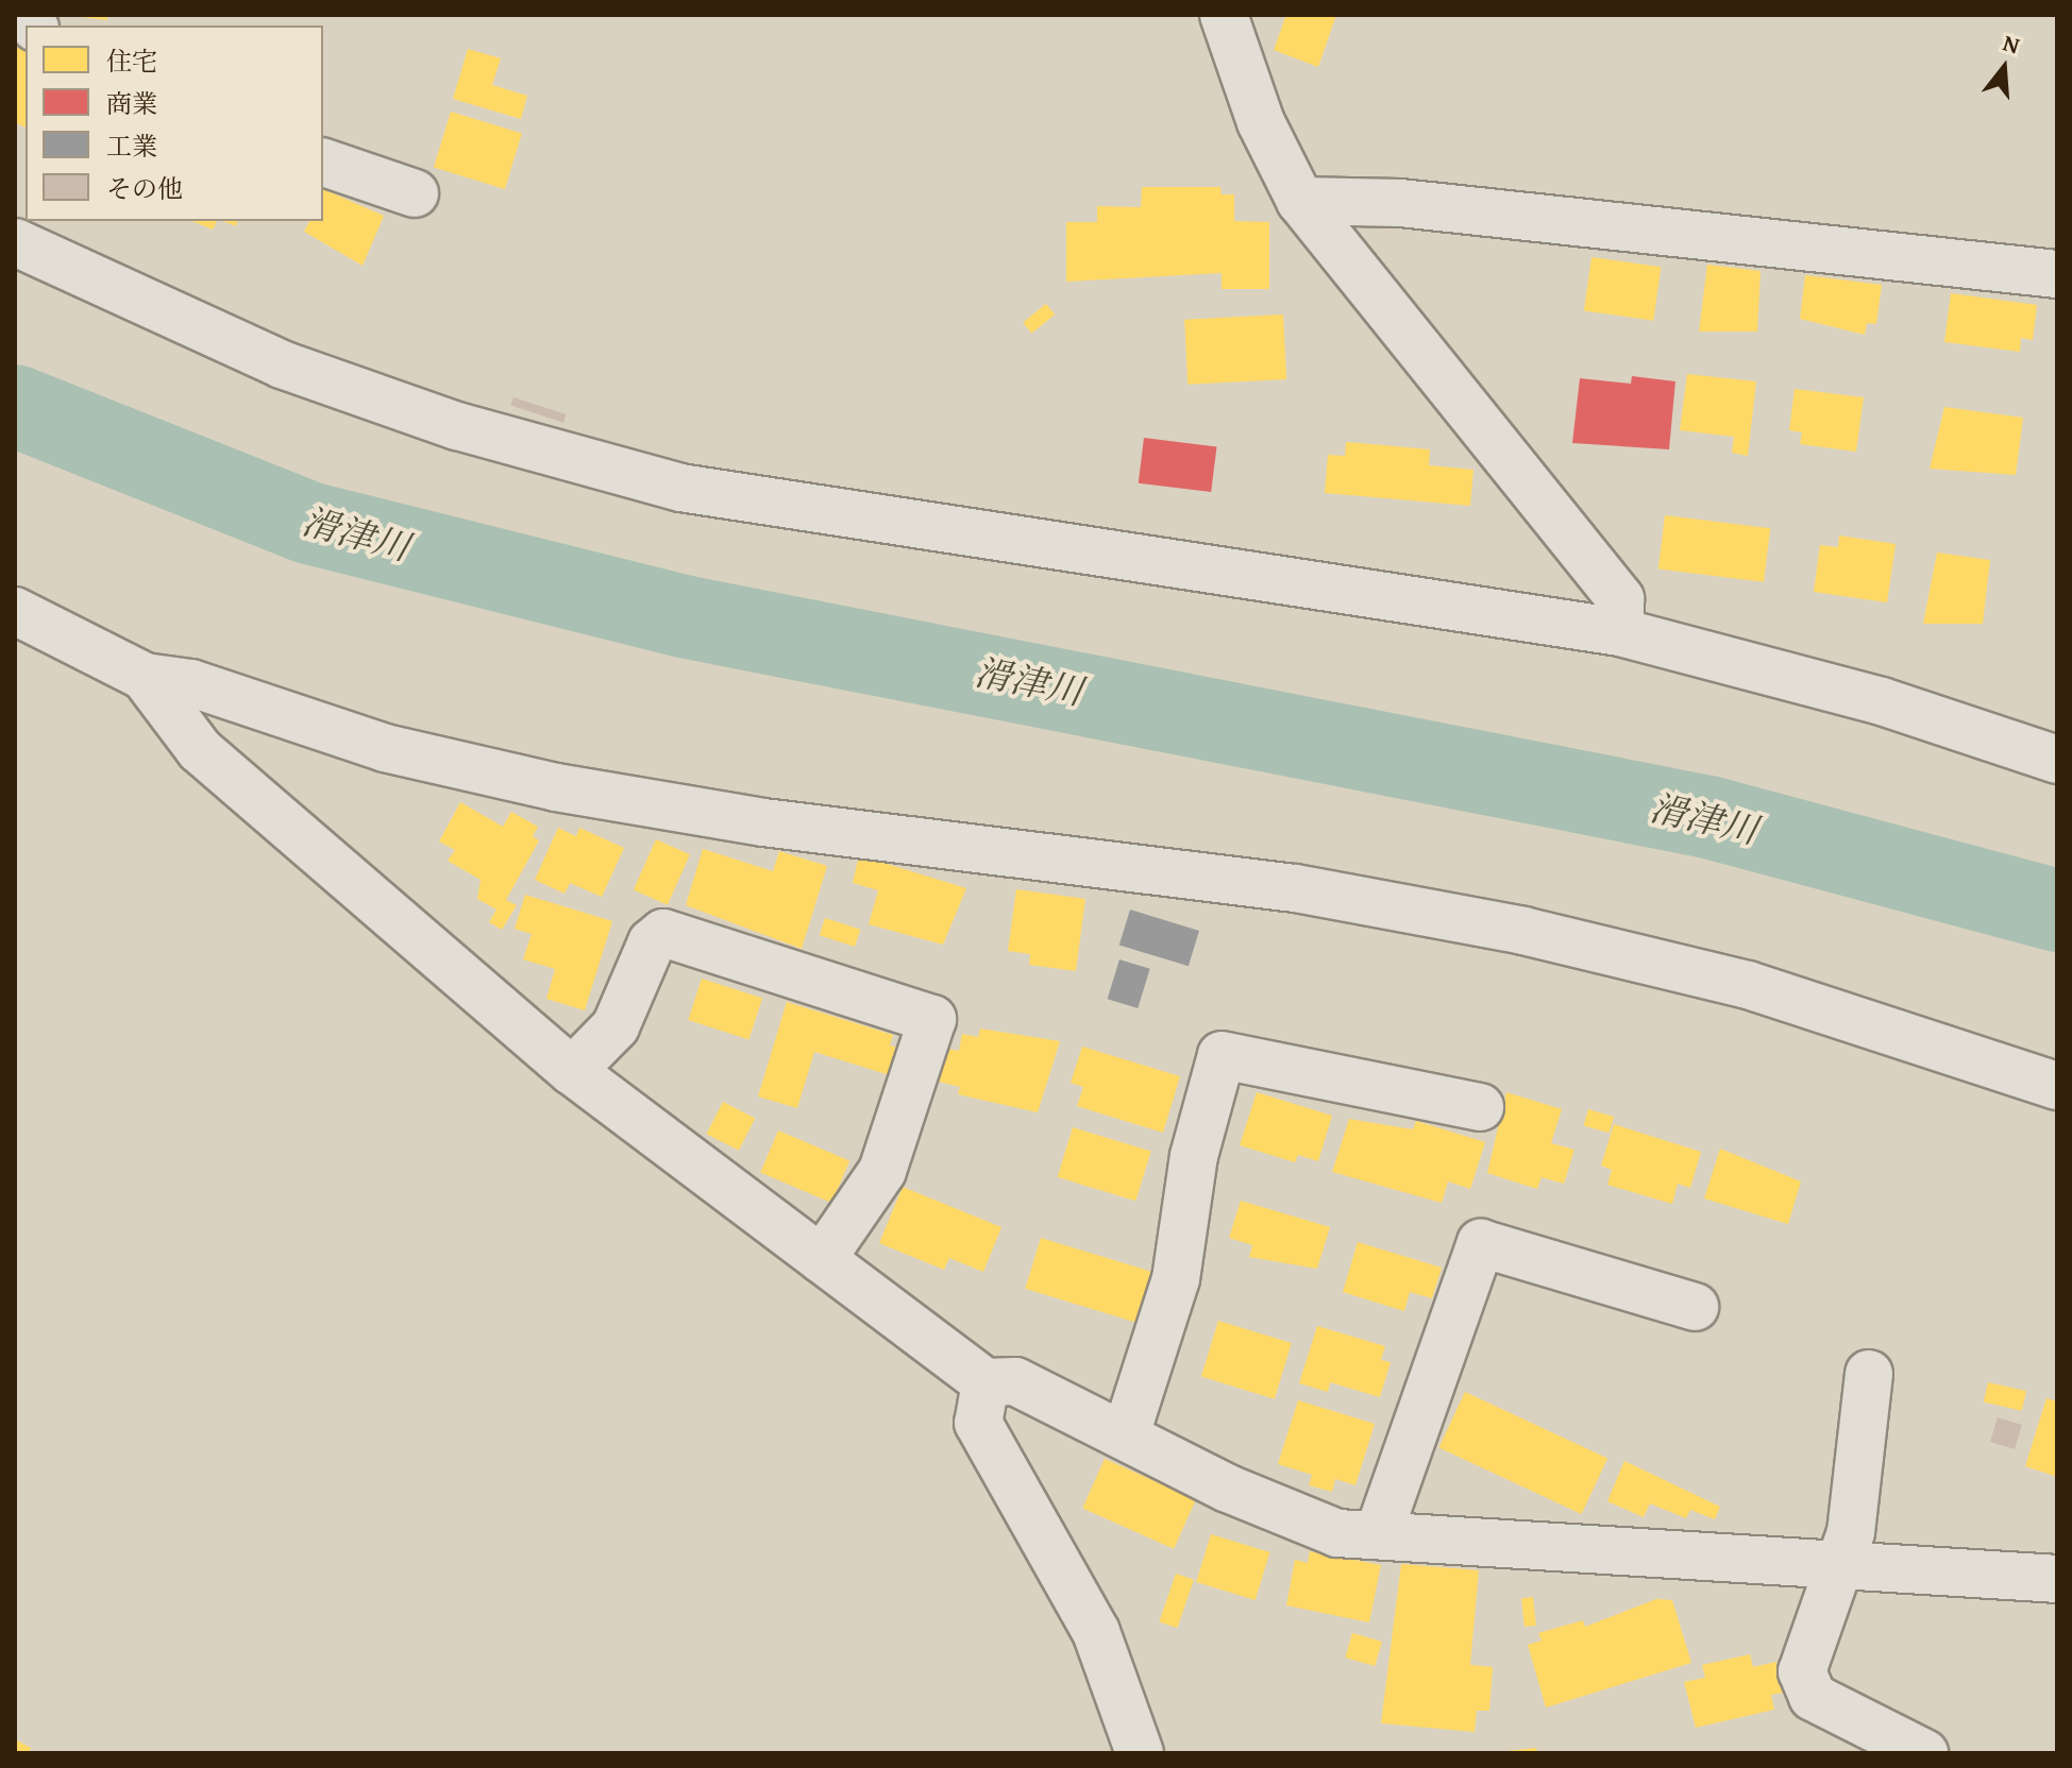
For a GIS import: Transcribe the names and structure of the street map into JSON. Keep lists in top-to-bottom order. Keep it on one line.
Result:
{"water":["滑津川"],"legend":["住宅","商業","工業","その他"],"north":"top"}
